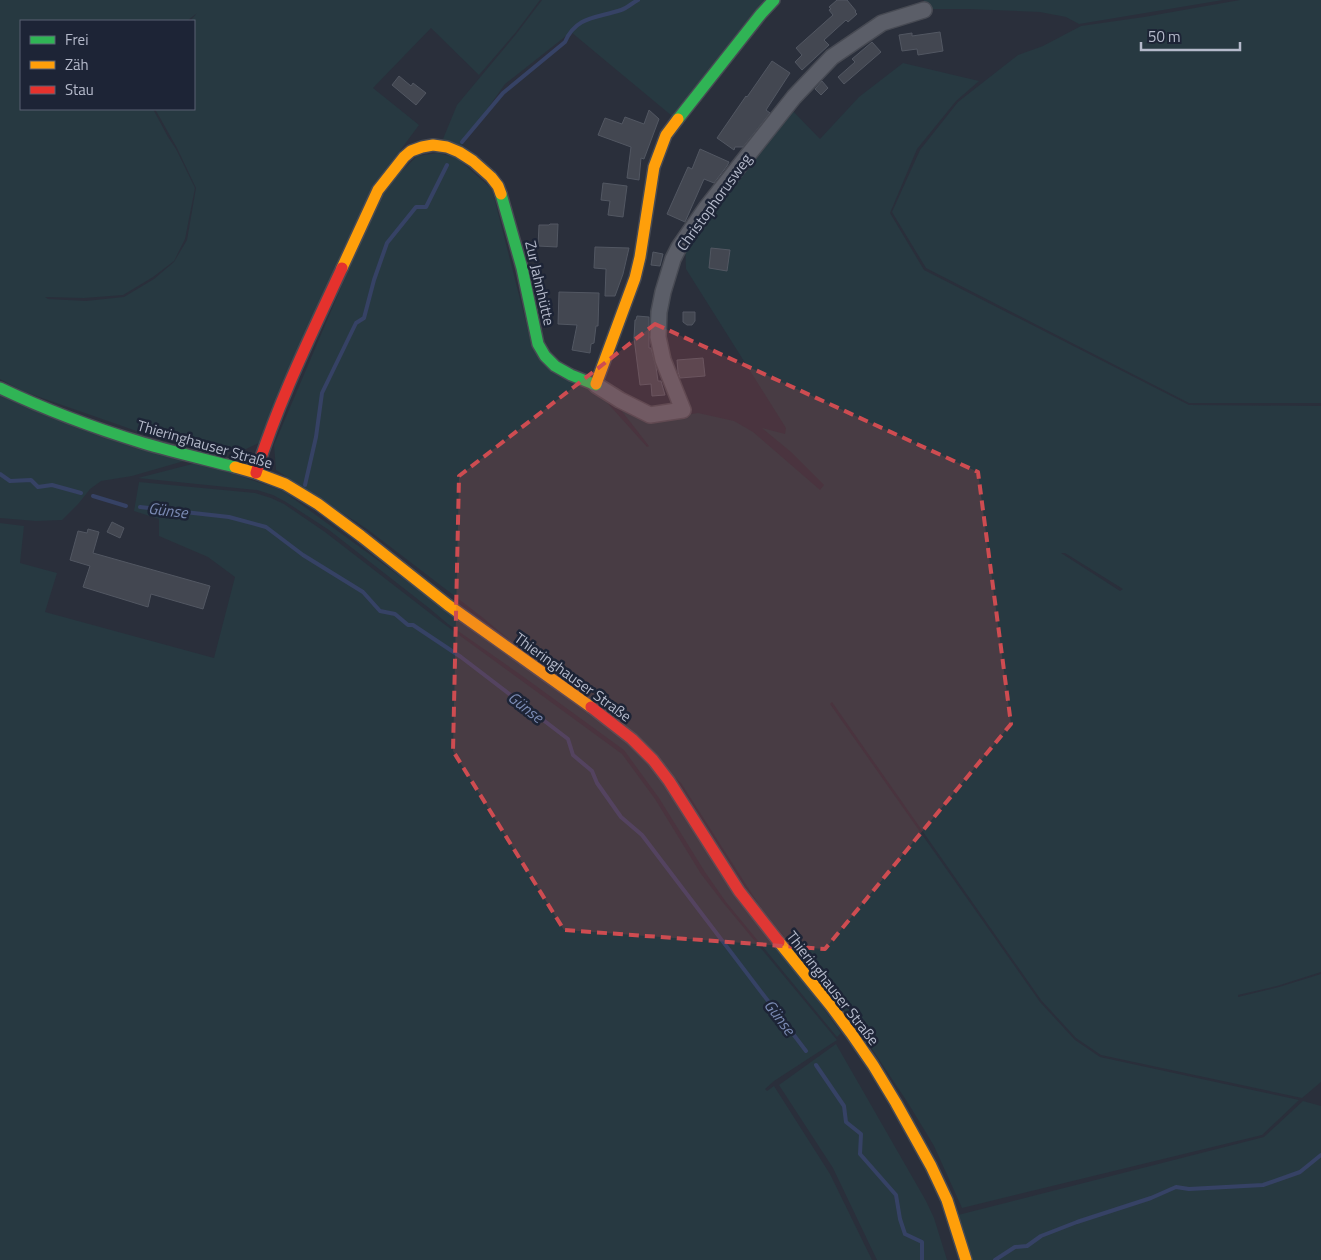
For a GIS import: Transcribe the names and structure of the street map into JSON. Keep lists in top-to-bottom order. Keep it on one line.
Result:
{"streets":{"street":["Christophorusweg","Zur Jahnhütte","Thieringhauser Straße"]},"crossings":[["Christophorusweg","Zur Jahnhütte"],["Zur Jahnhütte","Thieringhauser Straße"]],"water":["Günse"],"legend":["Frei","Zäh","Stau"],"scale_bar":"50 m"}
